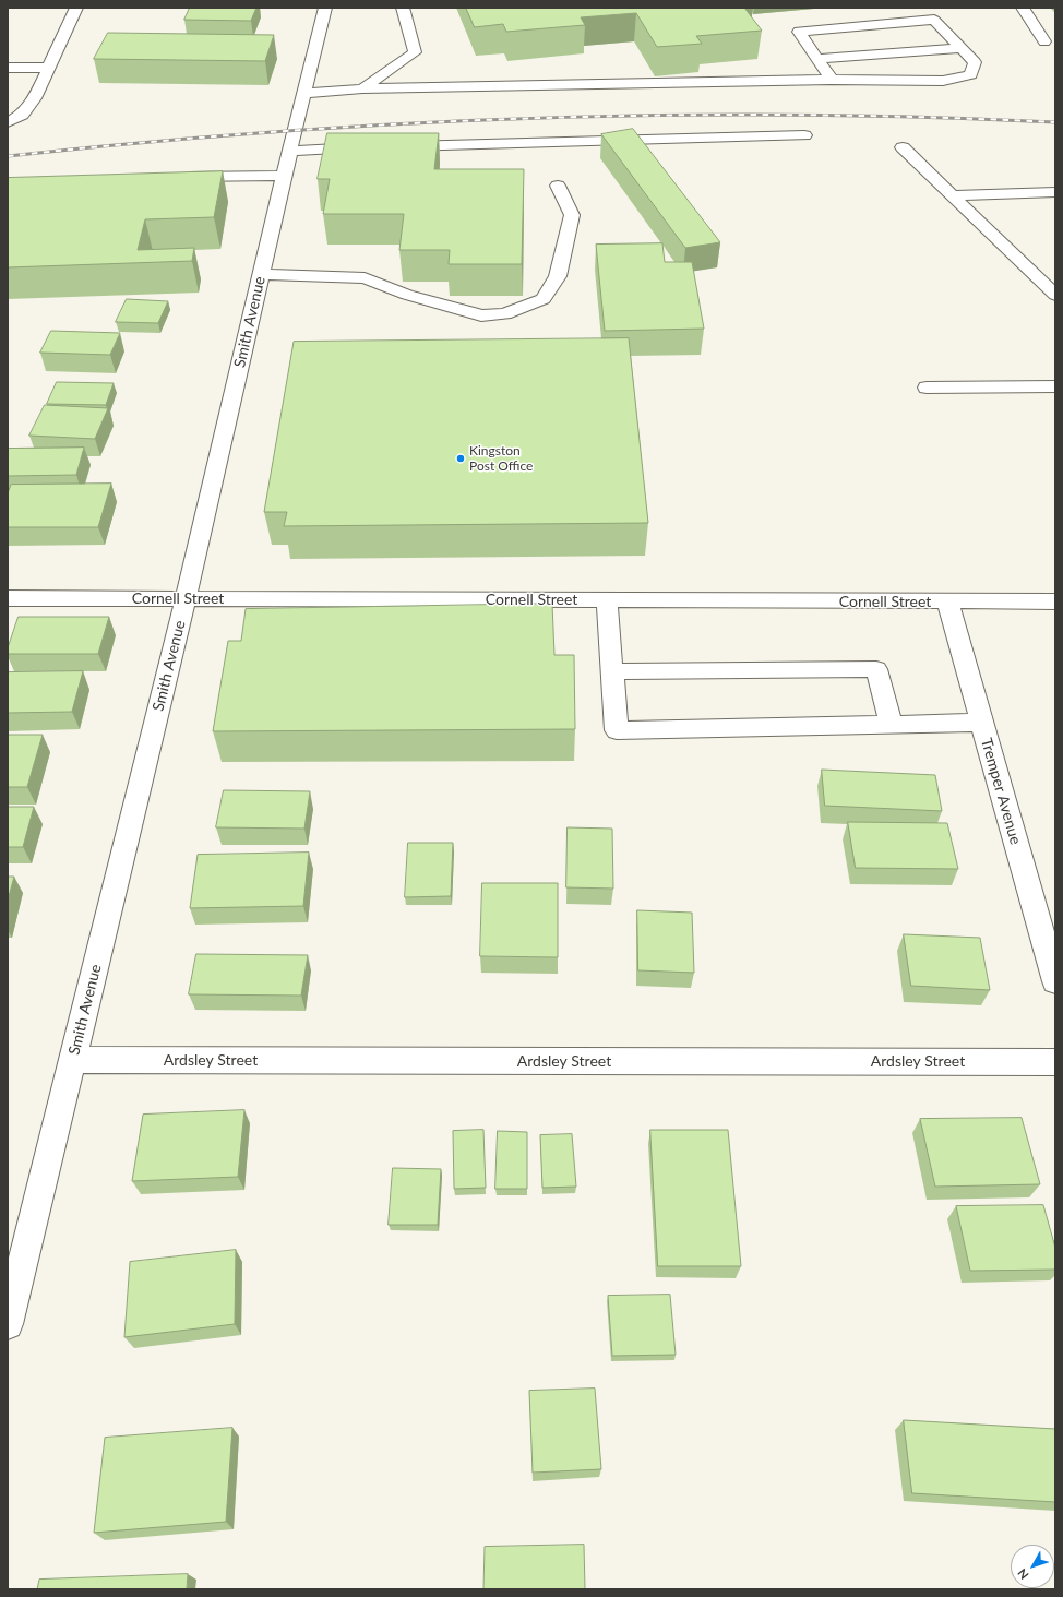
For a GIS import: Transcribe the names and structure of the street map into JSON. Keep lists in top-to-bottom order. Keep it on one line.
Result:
{"streets":{"street":["Smith Avenue","Cornell Street","Tremper Avenue","Ardsley Street"]},"crossings":[["Smith Avenue","Cornell Street"],["Smith Avenue","Ardsley Street"],["Cornell Street","Tremper Avenue"]],"places":["Kingston Post Office"],"north":"bottom left"}
